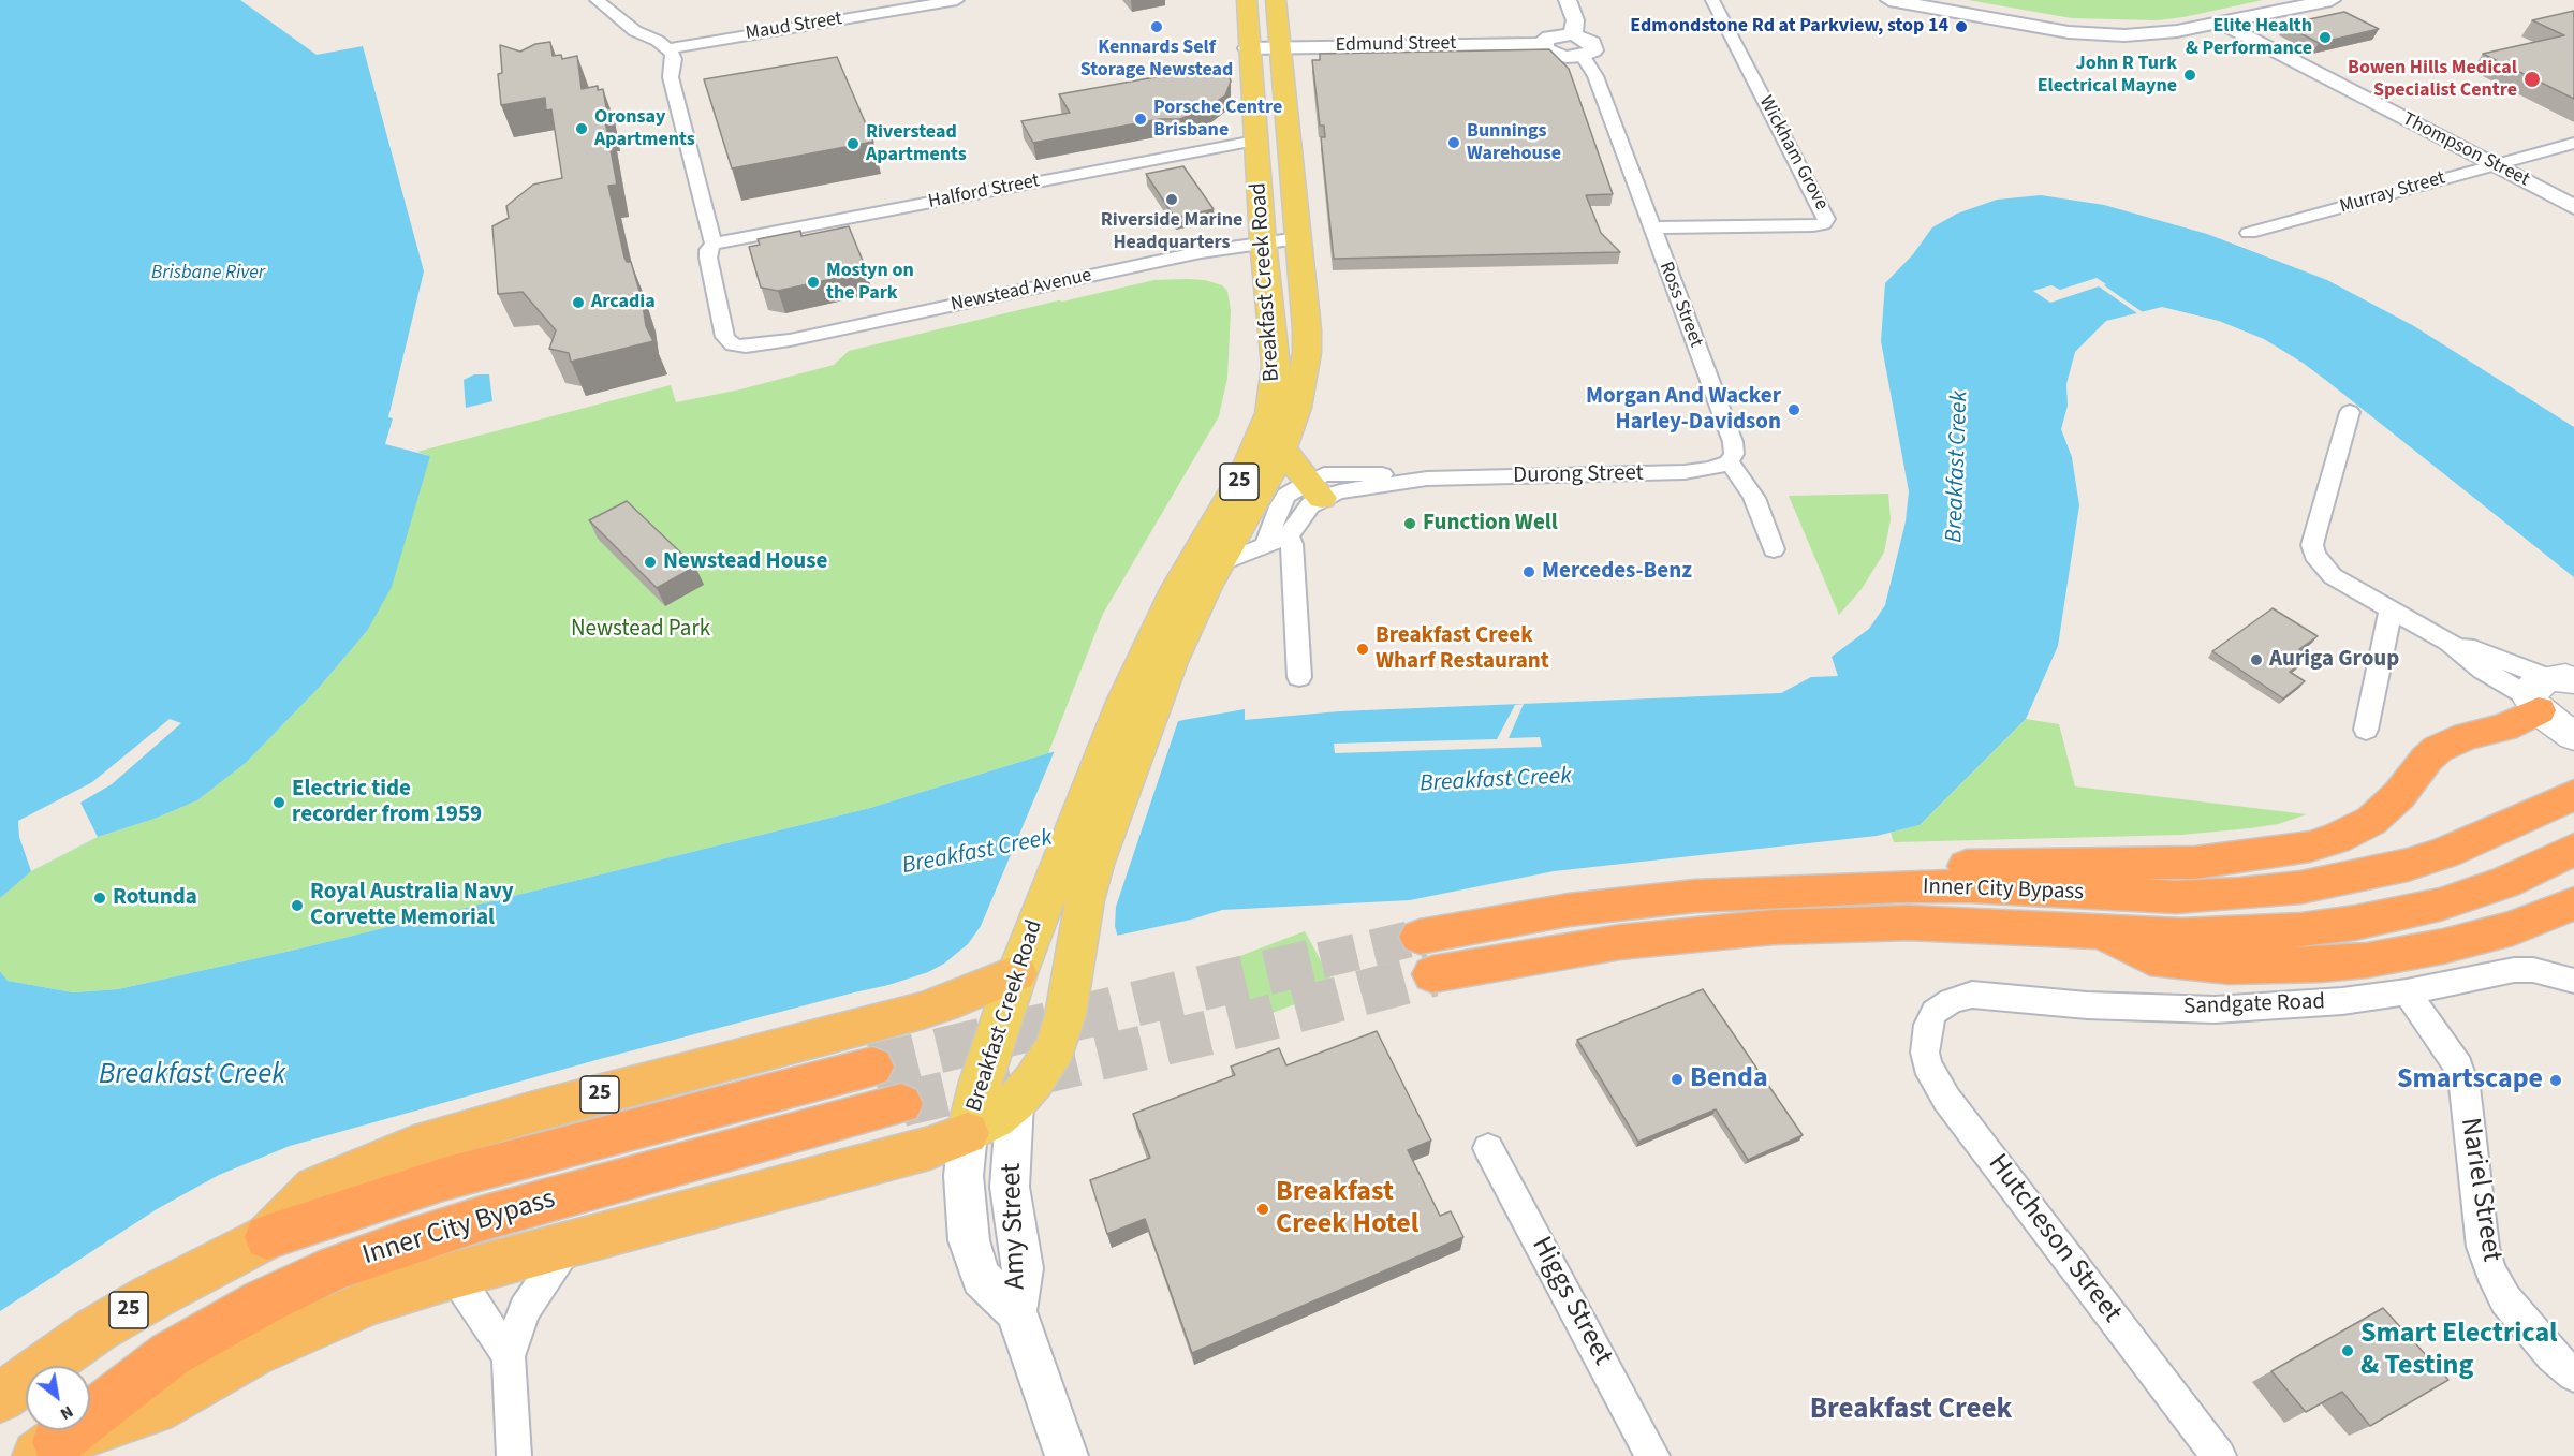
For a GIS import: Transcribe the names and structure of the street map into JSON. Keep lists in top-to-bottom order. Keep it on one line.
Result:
{"streets":{"highway":["25","Inner City Bypass"],"main road":["Breakfast Creek Road"],"street":["Maud Street","Edmund Street","Thompson Street","Wickham Grove","Halford Street","Murray Street","Newstead Avenue","Ross Street","Durong Street","Sandgate Road","Nariel Street","Amy Street","Hutcheson Street","Higgs Street"]},"crossings":[["Edmund Street","Breakfast Creek Road"],["Thompson Street","Murray Street"],["Wickham Grove","Ross Street"],["Halford Street","Breakfast Creek Road"],["Halford Street","Newstead Avenue"],["Breakfast Creek Road","Newstead Avenue"],["Breakfast Creek Road","Durong Street"],["Breakfast Creek Road","25"],["Breakfast Creek Road","Amy Street"],["Ross Street","Durong Street"],["25","Inner City Bypass"],["25","Amy Street"],["Sandgate Road","Nariel Street"],["Sandgate Road","Hutcheson Street"]],"districts":["Breakfast Creek"],"water":["Brisbane River","Breakfast Creek"],"parks":["Newstead Park"],"places":["Kennards Self Storage Newstead","Edmondstone Rd at Parkview, stop 14","Elite Health & Performance","John R Turk Electrical Mayne","Bowen Hills Medical Specialist Centre","Porsche Centre Brisbane","Oronsay Apartments","Bunnings Warehouse","Riverstead Apartments","Riverside Marine Headquarters","Mostyn on the Park","Arcadia","Morgan And Wacker Harley-Davidson","Function Well","Newstead House","Mercedes-Benz","Breakfast Creek Wharf Restaurant","Auriga Group","Electric tide recorder from 1959","Rotunda","Royal Australia Navy Corvette Memorial","Benda","Smartscape","Breakfast Creek Hotel","Smart Electrical & Testing"],"north":"bottom right"}
